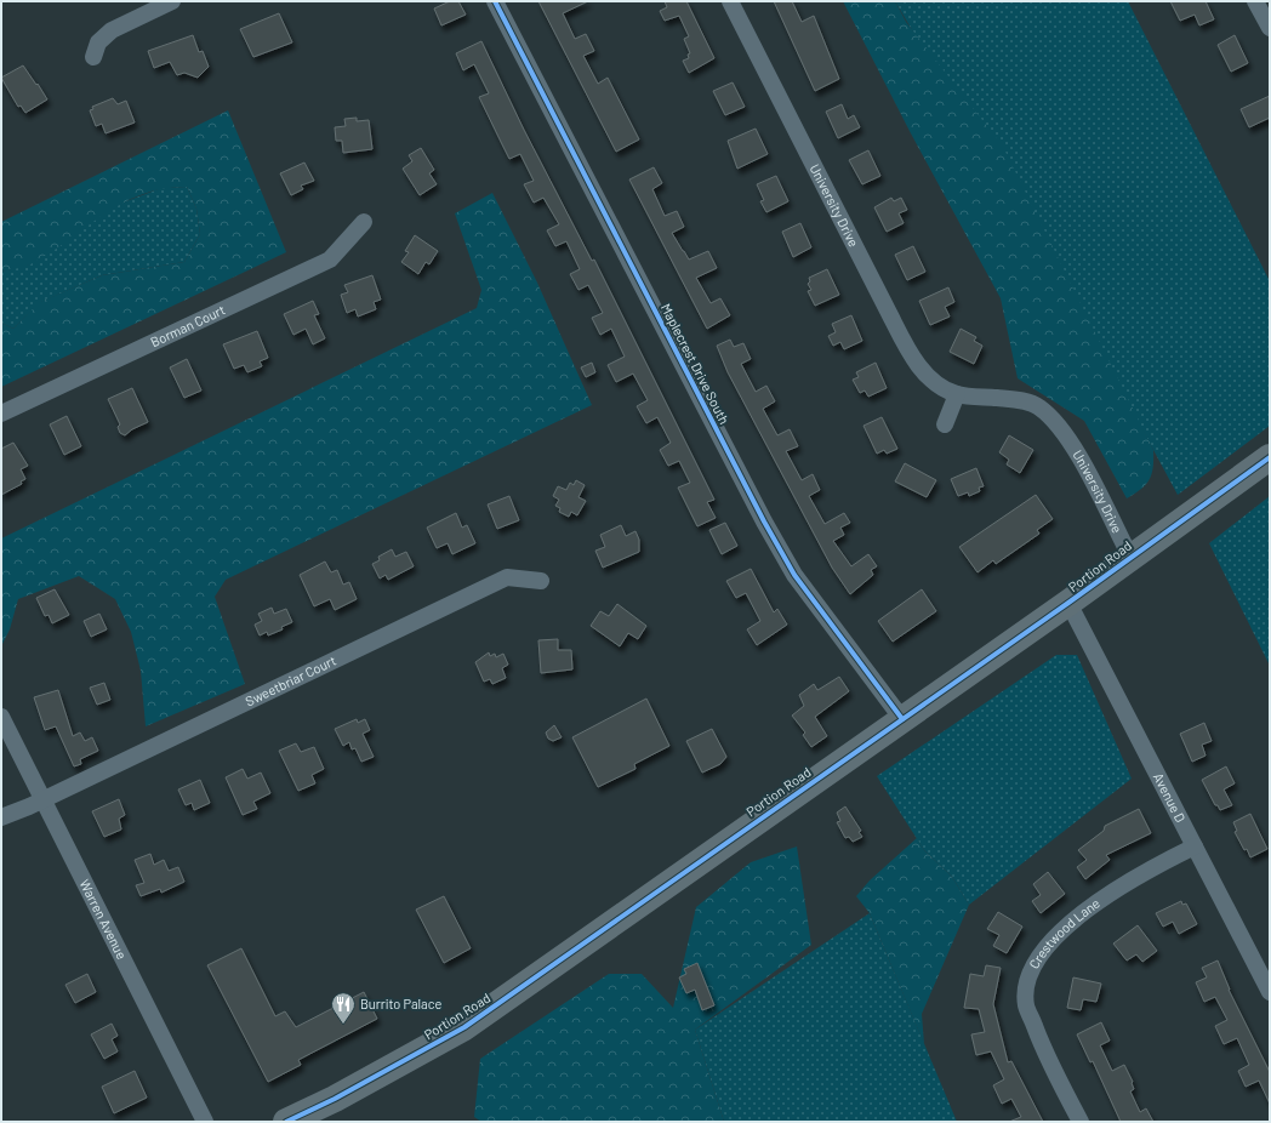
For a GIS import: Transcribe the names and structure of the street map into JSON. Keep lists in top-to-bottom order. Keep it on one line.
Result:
{"streets":{"main road":["Portion Road"],"street":["University Drive","Borman Court","Maplecrest Drive South","Sweetbriar Court","Avenue D","Warren Avenue","Crestwood Lane"]},"crossings":[["University Drive","Portion Road"],["Maplecrest Drive South","Portion Road"],["Portion Road","Avenue D"],["Sweetbriar Court","Warren Avenue"],["Avenue D","Crestwood Lane"]],"places":{"restaurant":["Burrito Palace"]}}
